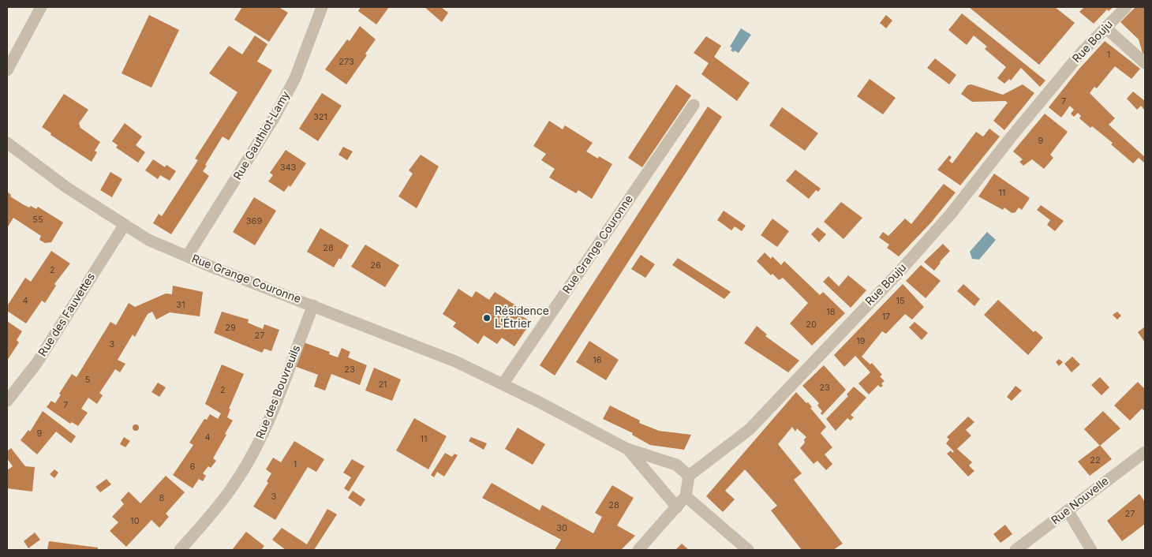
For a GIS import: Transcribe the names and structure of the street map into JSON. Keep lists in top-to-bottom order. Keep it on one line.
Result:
{"streets":{"street":["Rue Bouju","Rue Gauthiot-Lamy","Rue Grange Couronne","Rue des Fauvettes","Rue des Bouvreuils","Rue Nouvelle"]},"crossings":[["Rue Bouju","Rue Grange Couronne"],["Rue Gauthiot-Lamy","Rue Grange Couronne"],["Rue Grange Couronne","Rue des Fauvettes"],["Rue Grange Couronne","Rue des Bouvreuils"]],"places":["Résidence L'Étrier"],"house_numbers":["1","273","7","321","9","343","11","55","369","28","26","2","4","15","31","18","17","20","29","27","19","3","16","23","5","21","23","2","7","9","4","11","22","1","6","3","8","28","27","10","30"]}
